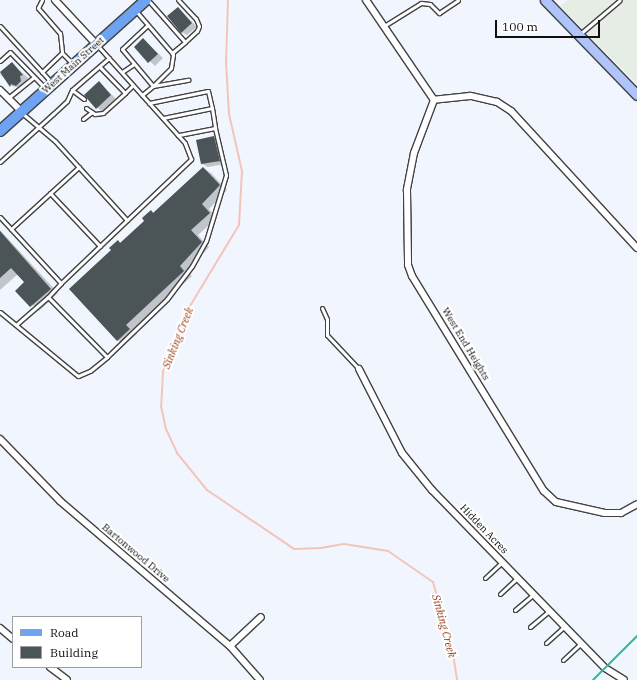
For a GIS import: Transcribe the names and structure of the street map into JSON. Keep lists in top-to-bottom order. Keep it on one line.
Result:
{"streets":{"main road":["West Main Street"],"street":["West End Heights","Hidden Acres","Bartonwood Drive"]},"water":["Sinking Creek"],"legend":["Road","Building"],"scale_bar":"100 m"}
